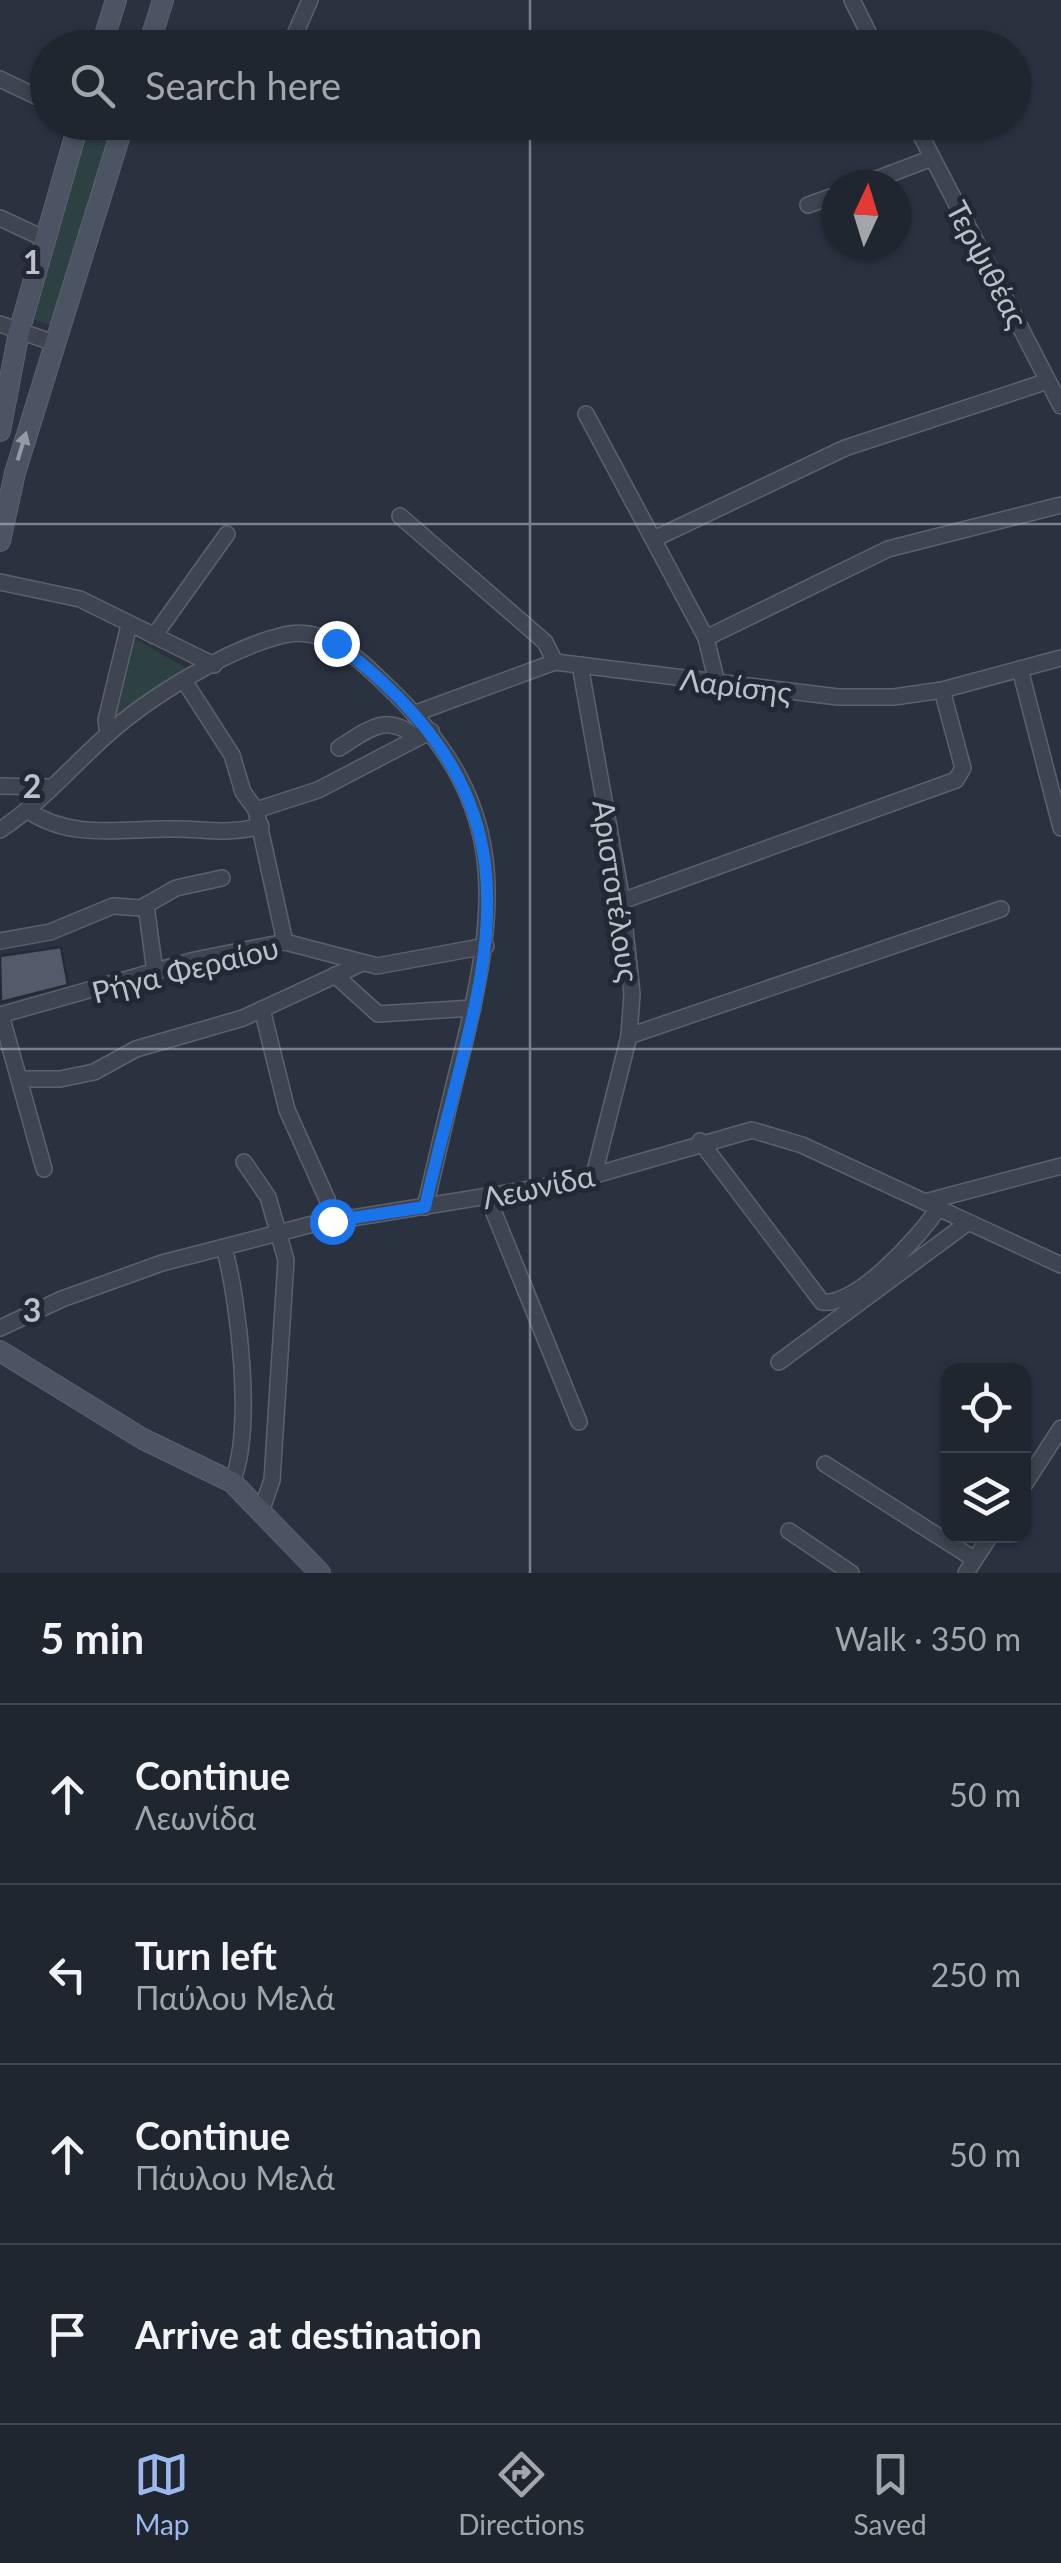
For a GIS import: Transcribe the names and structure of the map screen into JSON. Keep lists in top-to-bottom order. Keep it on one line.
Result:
{"streets":{"street":["Τερψιθέας","Λαρίσης","Αριστοτέλους","Ρήγα Φεραίου","Λεωνίδα"]},"crossings":[["Λαρίσης","Αριστοτέλους"],["Αριστοτέλους","Λεωνίδα"]],"north":"top","page":{"search":"Search here","heading":["5 min","Walk · 350 m"],"list":[["Continue","Λεωνίδα","50 m"],["Turn left","Παύλου Μελά","250 m"],["Continue","Πάυλου Μελά","50 m"],"Arrive at destination"],"nav":["Map","Directions","Saved"]},"grid":{"rows":["1","2","3"]}}
